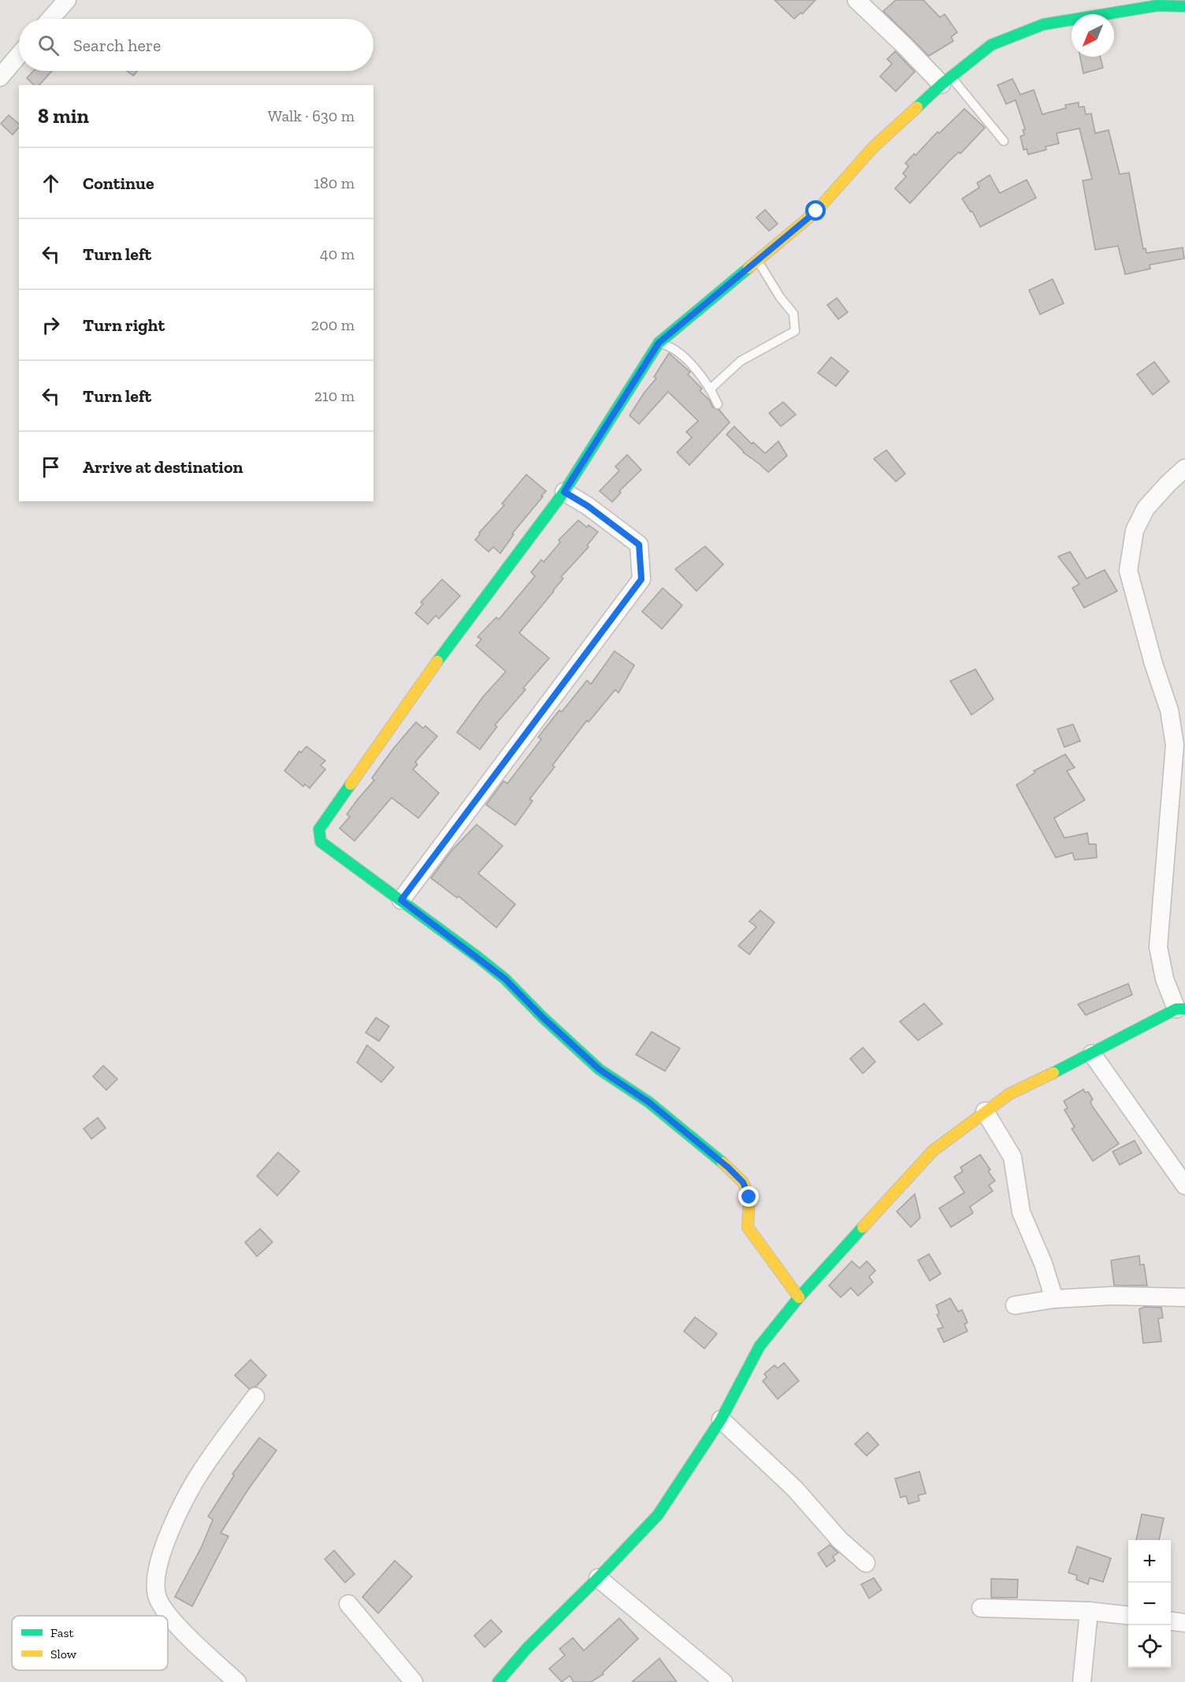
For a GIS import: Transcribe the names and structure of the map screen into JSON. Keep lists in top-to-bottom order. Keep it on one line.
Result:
{"legend":["Fast","Slow"],"north":"bottom left","page":{"search":"Search here","heading":["8 min","Walk · 630 m"],"list":[["Continue","180 m"],["Turn left","40 m"],["Turn right","200 m"],["Turn left","210 m"],"Arrive at destination"],"map_buttons":["+","−"]}}
